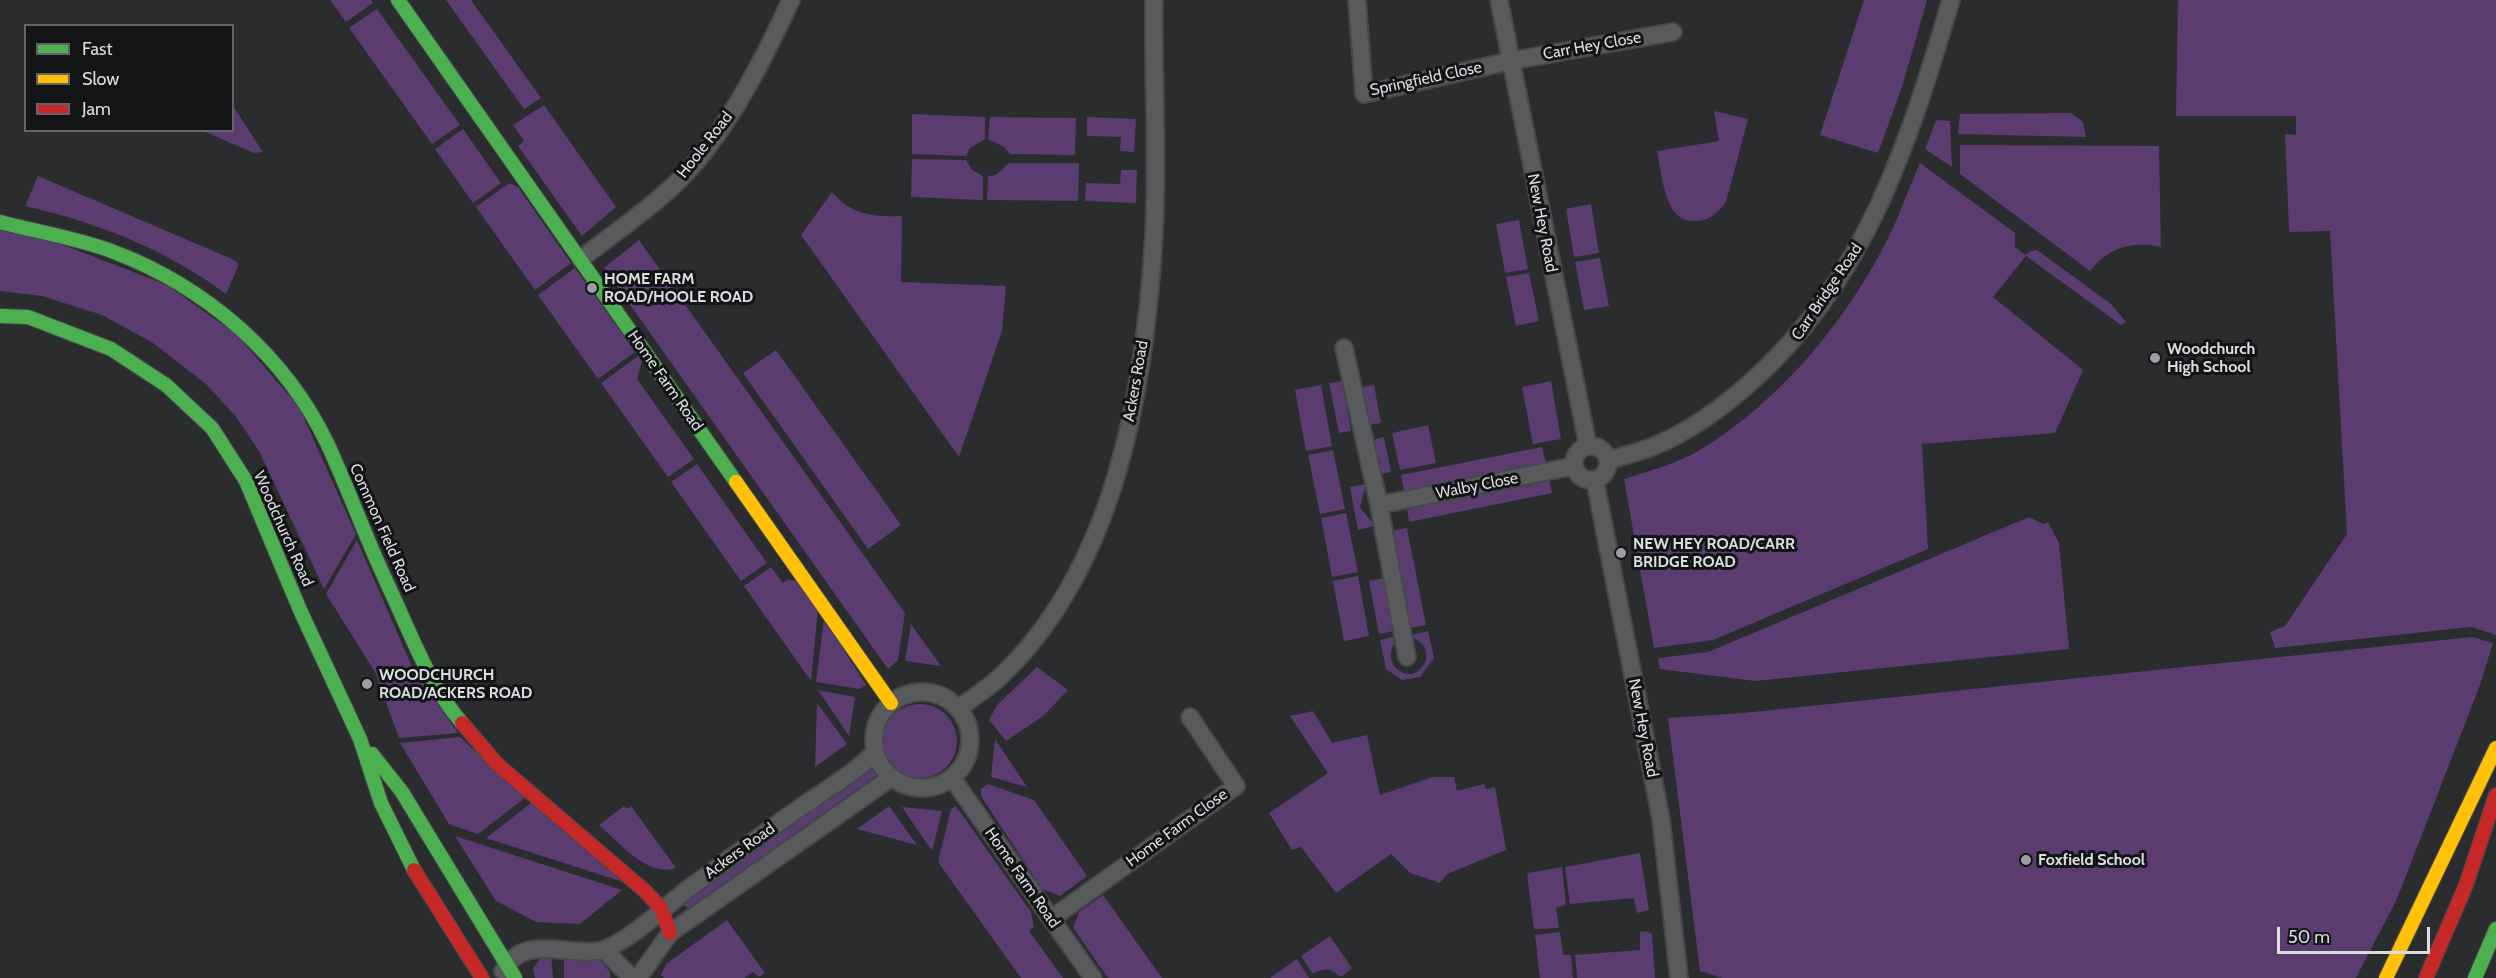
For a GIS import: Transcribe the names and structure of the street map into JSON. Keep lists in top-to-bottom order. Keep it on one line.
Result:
{"streets":{"main road":["Home Farm Road","Common Field Road","Woodchurch Road"],"street":["Carr Hey Close","Springfield Close","Hoole Road","New Hey Road","Carr Bridge Road","Ackers Road","Walby Close","Home Farm Close"]},"crossings":[["Carr Hey Close","Springfield Close"],["Carr Hey Close","New Hey Road"],["Springfield Close","New Hey Road"],["Hoole Road","Home Farm Road"],["New Hey Road","Carr Bridge Road"],["New Hey Road","Walby Close"],["Carr Bridge Road","Walby Close"],["Home Farm Road","Ackers Road"],["Home Farm Road","Home Farm Close"],["Ackers Road","Common Field Road"]],"places":["HOME FARM ROAD/HOOLE ROAD","Woodchurch High School","NEW HEY ROAD/CARR BRIDGE ROAD","WOODCHURCH ROAD/ACKERS ROAD","Foxfield School"],"legend":["Fast","Slow","Jam"],"scale_bar":"50 m"}
